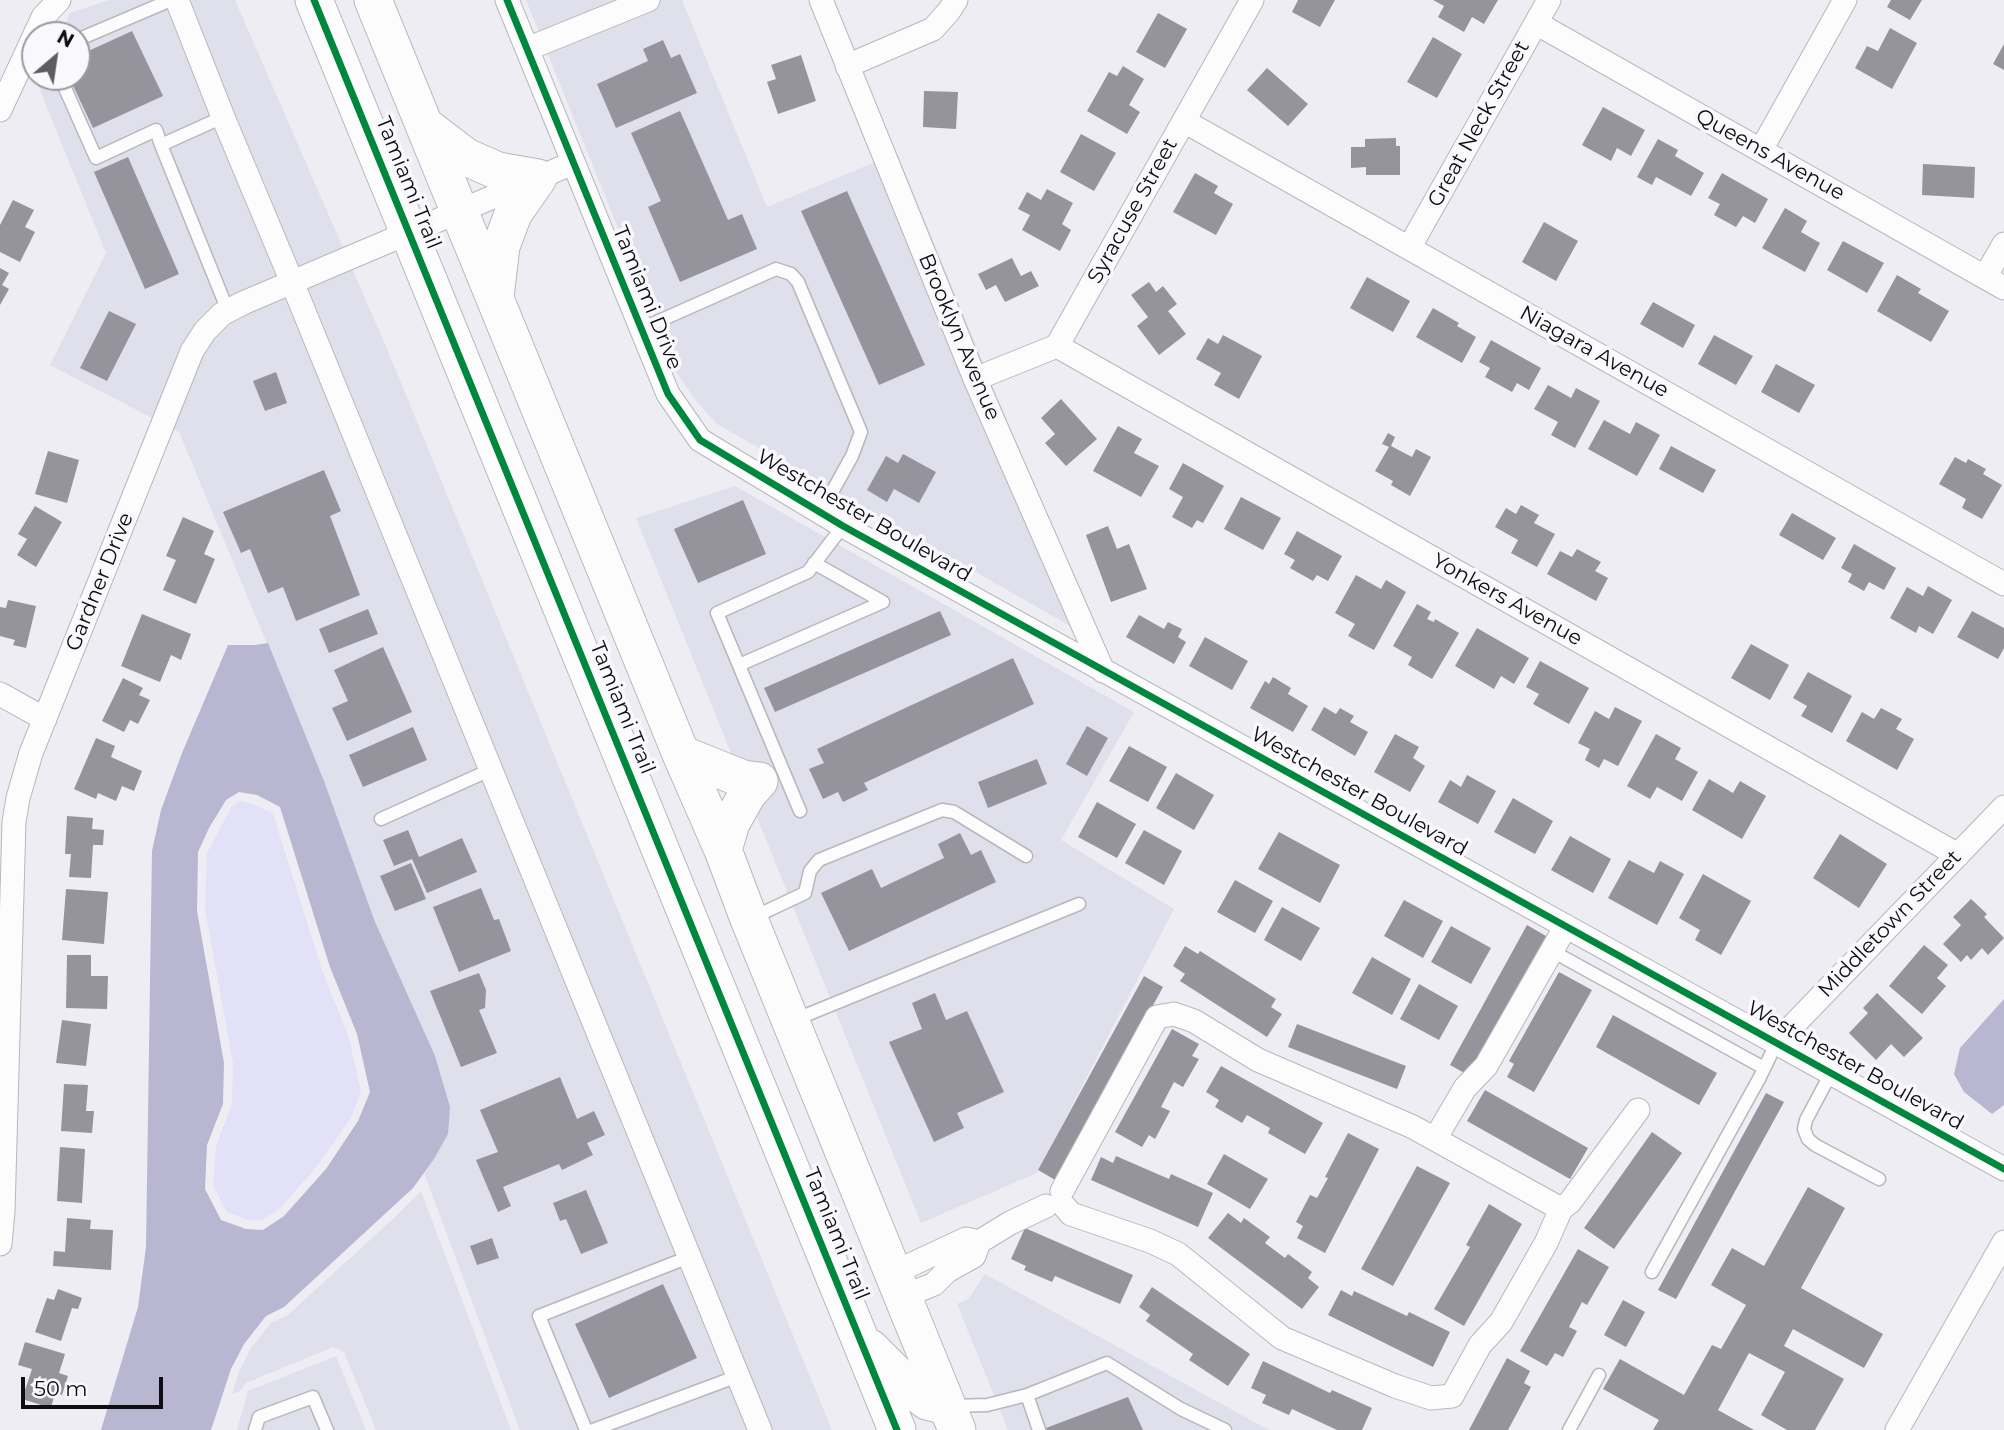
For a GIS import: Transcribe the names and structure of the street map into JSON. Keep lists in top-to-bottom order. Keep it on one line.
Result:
{"streets":{"main road":["Tamiami Trail"],"street":["Great Neck Street","Queens Avenue","Syracuse Street","Tamiami Drive","Brooklyn Avenue","Niagara Avenue","Westchester Boulevard","Gardner Drive","Yonkers Avenue","Middletown Street"]},"crossings":[["Great Neck Street","Queens Avenue"],["Great Neck Street","Niagara Avenue"],["Tamiami Trail","Gardner Drive"],["Syracuse Street","Niagara Avenue"],["Syracuse Street","Yonkers Avenue"],["Tamiami Drive","Westchester Boulevard"],["Tamiami Drive","Gardner Drive"],["Brooklyn Avenue","Westchester Boulevard"],["Westchester Boulevard","Middletown Street"],["Yonkers Avenue","Middletown Street"]],"scale_bar":"50 m","north":"top right"}
